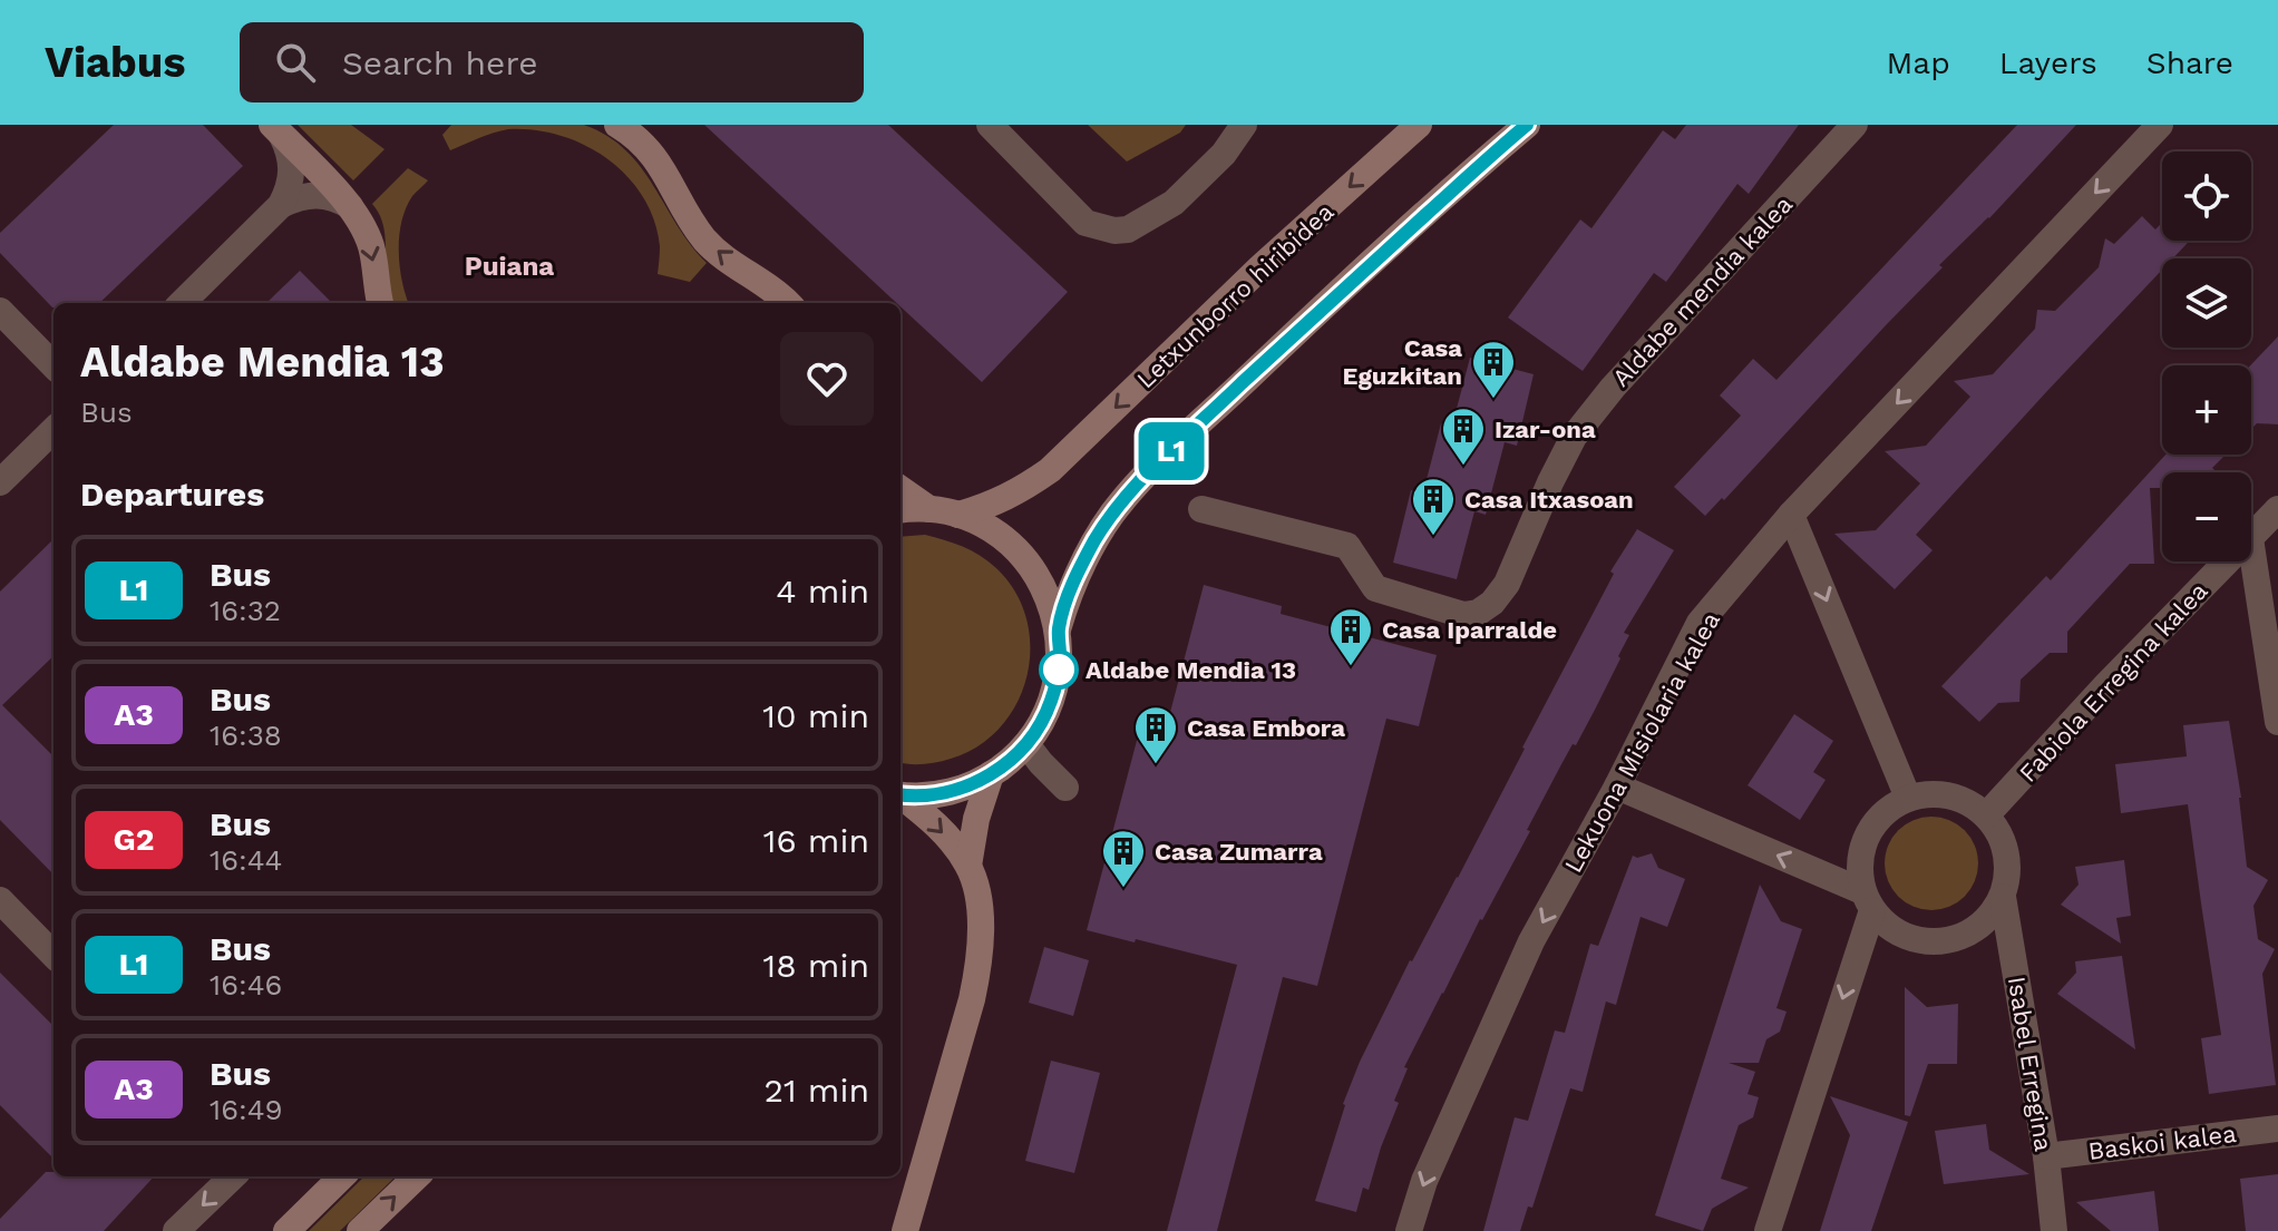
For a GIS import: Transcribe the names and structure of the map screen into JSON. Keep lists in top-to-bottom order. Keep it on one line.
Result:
{"streets":{"main road":["Letxunborro hiribidea"],"street":["Aldabe mendia kalea","Fabiola Erregina kalea","Lekuona Misiolaria kalea","Isabel Erregina","Baskoi kalea"]},"crossings":[["Fabiola Erregina kalea","Isabel Erregina"],["Isabel Erregina","Baskoi kalea"]],"one_way":["Lekuona Misiolaria kalea"],"districts":["Puiana"],"places":{"building":["Casa Eguzkitan","Izar-ona","Casa Itxasoan","Casa Iparralde","Casa Embora","Casa Zumarra"],"other":["Aldabe Mendia 13"]},"lines":["bus line L1"],"page":{"header":"Viabus","search":"Search here","nav":["Map","Layers","Share"],"on_map":"L1","map_buttons":["+","−"],"heading":[["Aldabe Mendia 13","Bus"],"Departures"],"list":[{"mark":"L1","name":"Bus","note":"16:32","value":"4 min"},{"mark":"A3","name":"Bus","note":"16:38","value":"10 min"},{"mark":"G2","name":"Bus","note":"16:44","value":"16 min"},{"mark":"L1","name":"Bus","note":"16:46","value":"18 min"},{"mark":"A3","name":"Bus","note":"16:49","value":"21 min"}]}}
